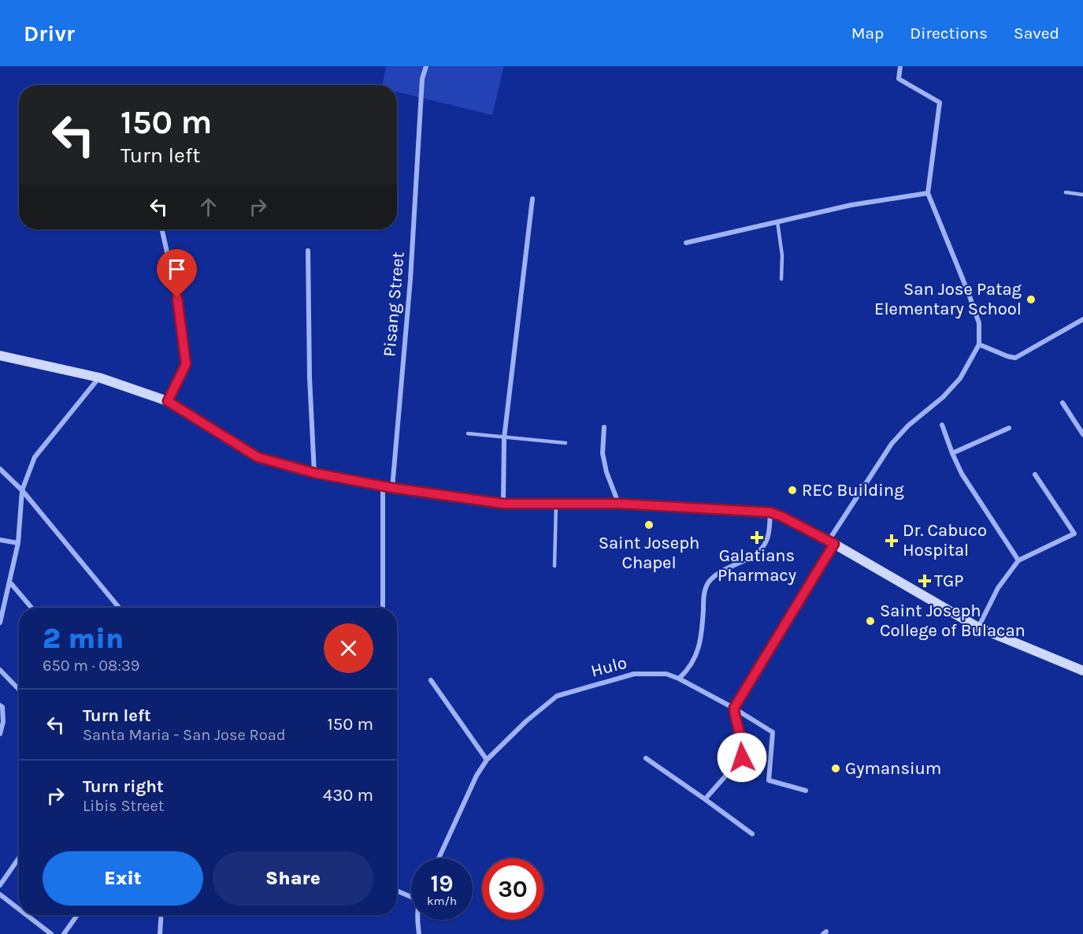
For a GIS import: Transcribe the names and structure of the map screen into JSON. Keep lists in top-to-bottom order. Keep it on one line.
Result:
{"streets":{"street":["Pisang Street","Hulo"]},"places":{"other":["San Jose Patag Elementary School","REC Building","Saint Joseph Chapel","Saint Joseph College of Bulacan","Gymansium"],"health":["Galatians Pharmacy","Dr. Cabuco Hospital","TGP"]},"page":{"header":"Drivr","nav":["Map","Directions","Saved"],"turn":["150 m","Turn left"],"heading":["2 min","650 m · 08:39"],"list":[{"name":"Turn left","note":"Santa Maria - San Jose Road","value":"150 m"},{"name":"Turn right","note":"Libis Street","value":"430 m"}],"buttons":["Exit","Share"],"speed":"19 km/h","limit":"30"}}
